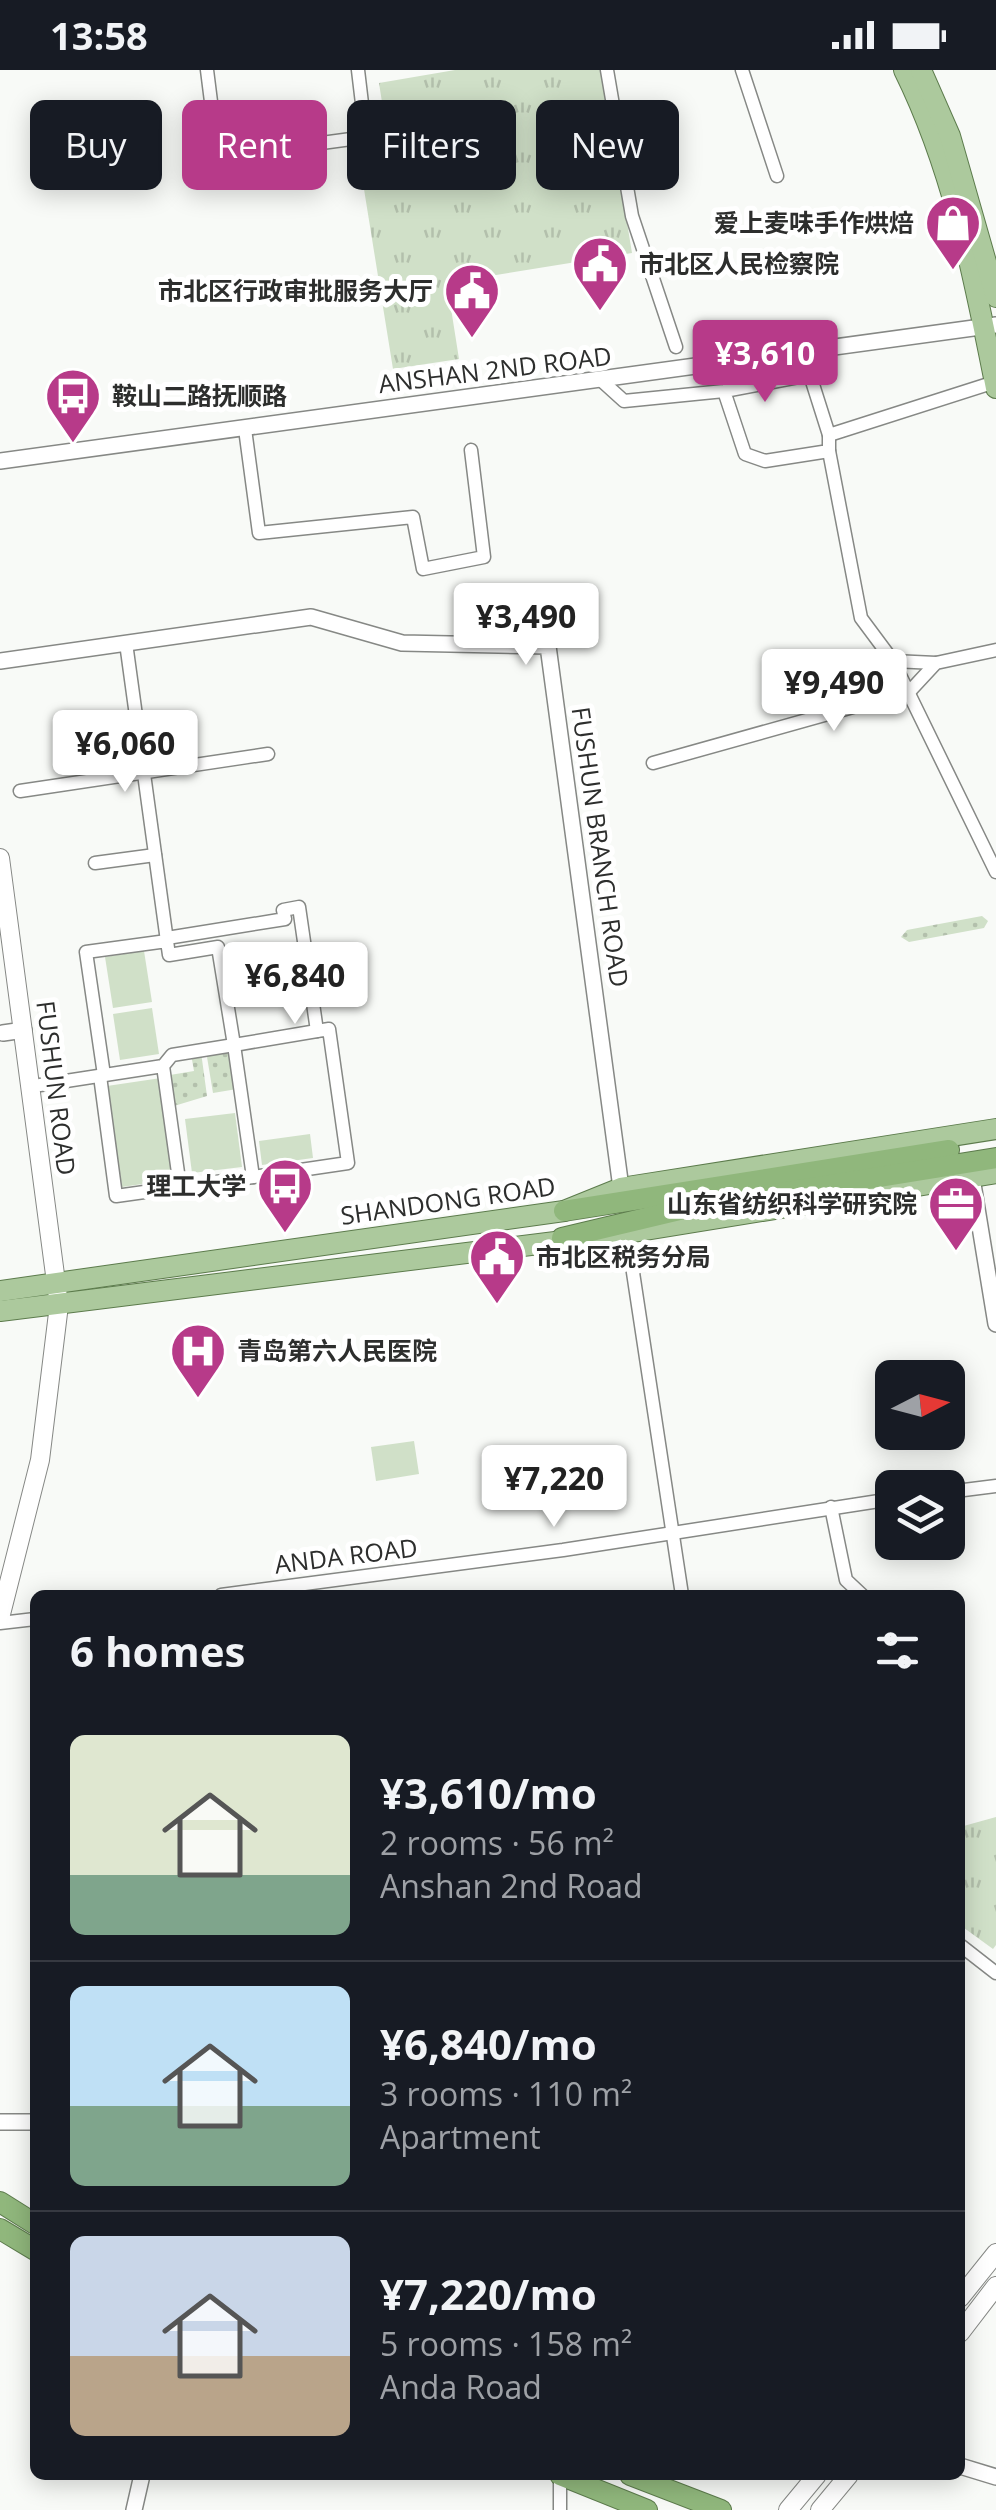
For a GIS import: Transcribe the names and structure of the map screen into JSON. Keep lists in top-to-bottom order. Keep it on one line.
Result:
{"streets":{"main road":["FUSHUN ROAD","SHANDONG ROAD"],"street":["ANSHAN 2ND ROAD","FUSHUN BRANCH ROAD","ANDA ROAD"]},"crossings":[["FUSHUN BRANCH ROAD","SHANDONG ROAD"],["FUSHUN ROAD","SHANDONG ROAD"]],"places":{"shop":["爱上麦味手作烘焙"],"public building":["市北区人民检察院","市北区行政审批服务大厅","市北区税务分局"],"bus stop":["鞍山二路抚顺路","理工大学"],"office":["山东省纺织科学研究院"],"hospital":["青岛第六人民医院"]},"north":"right","page":{"status":"13:58","chip":["Buy","Rent","Filters","New"],"price":["¥3,610","¥3,490","¥9,490","¥6,060","¥6,840","¥7,220"],"heading":"6 homes","list":[{"name":"¥3,610/mo","note":"2 rooms · 56 m² · Anshan 2nd Road"},{"name":"¥6,840/mo","note":"3 rooms · 110 m² · Apartment"},{"name":"¥7,220/mo","note":"5 rooms · 158 m² · Anda Road"}]}}
